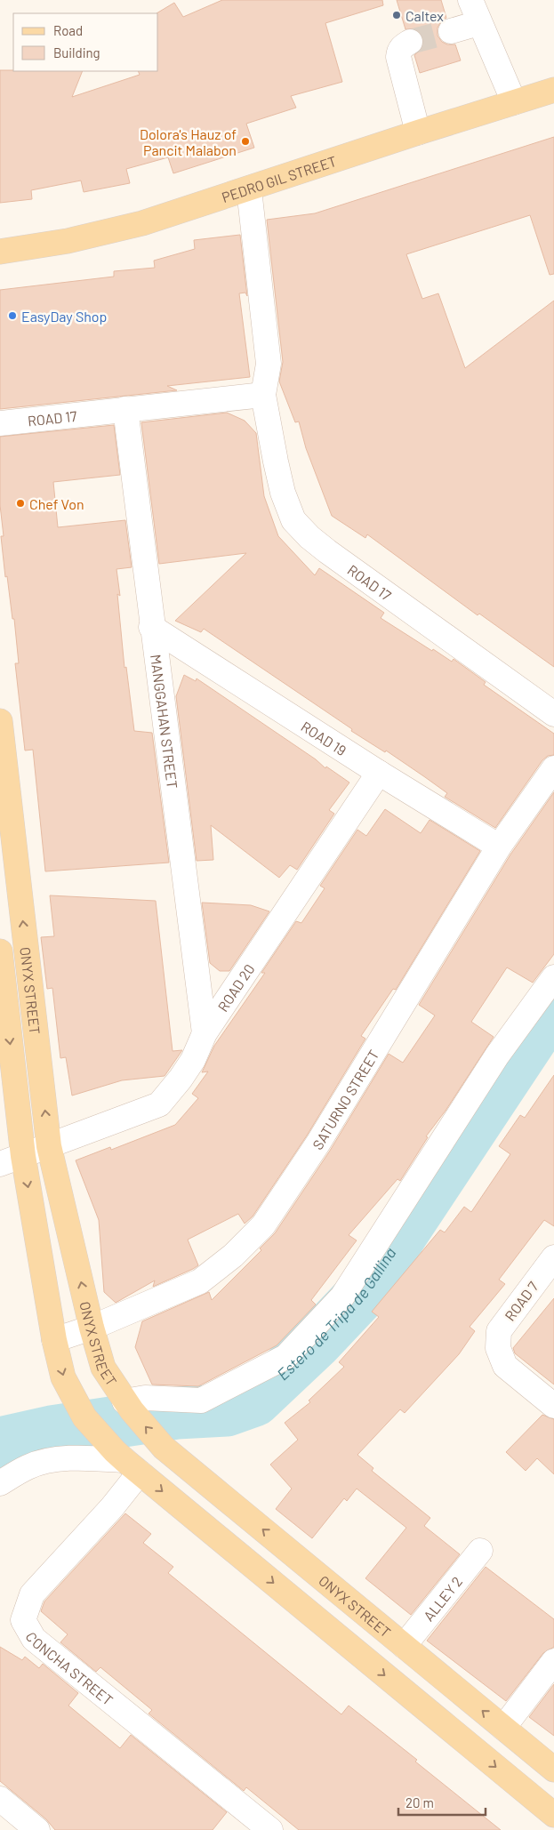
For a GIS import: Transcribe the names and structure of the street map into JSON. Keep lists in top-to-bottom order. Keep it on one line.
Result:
{"streets":{"main road":["PEDRO GIL STREET","ONYX STREET"],"street":["ROAD 17","MANGGAHAN STREET","ROAD 19","ROAD 20","SATURNO STREET","ROAD 7","ALLEY 2","CONCHA STREET"]},"crossings":[["PEDRO GIL STREET","ROAD 17"],["ROAD 17","MANGGAHAN STREET"],["MANGGAHAN STREET","ROAD 19"],["MANGGAHAN STREET","ROAD 20"],["ROAD 19","ROAD 20"],["ROAD 19","SATURNO STREET"],["ROAD 20","ONYX STREET"],["ONYX STREET","SATURNO STREET"],["ONYX STREET","ALLEY 2"],["ONYX STREET","CONCHA STREET"]],"water":["Estero de Tripa de Gallina"],"places":["Caltex","Dolora's Hauz of Pancit Malabon","EasyDay Shop","Chef Von"],"legend":["Road","Building"],"scale_bar":"20 m"}
